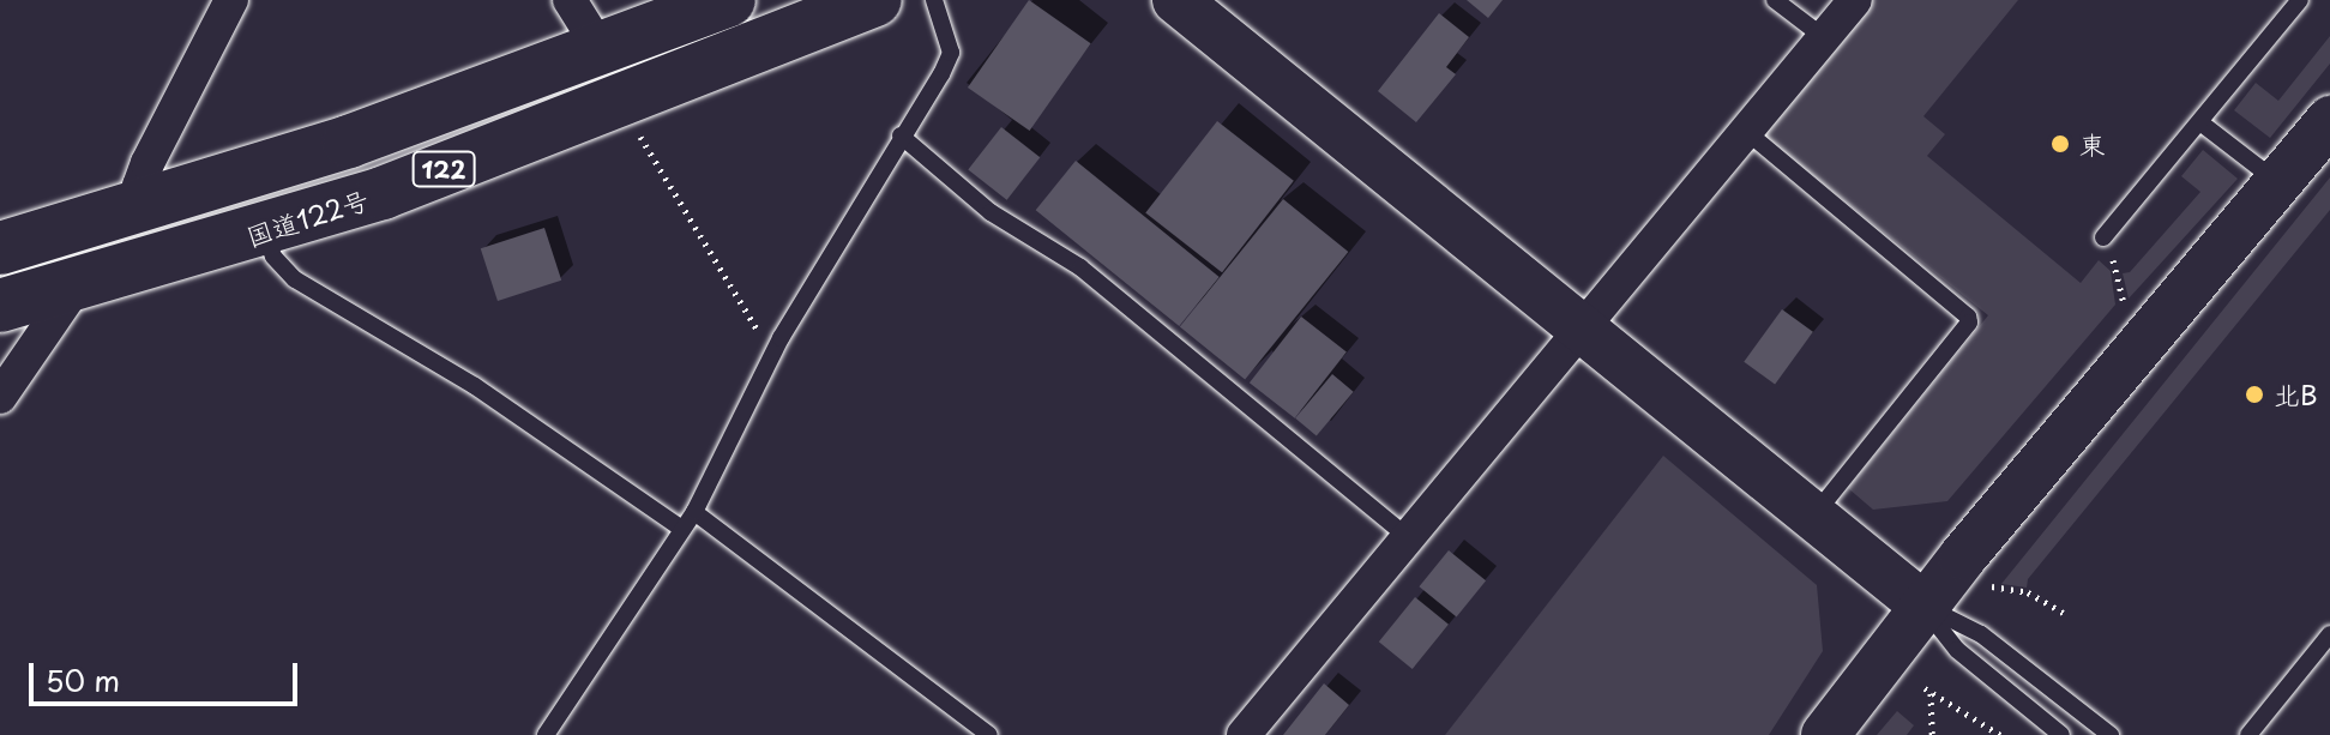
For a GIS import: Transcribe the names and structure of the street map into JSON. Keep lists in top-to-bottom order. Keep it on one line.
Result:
{"streets":{"highway":["122","国道122号"]},"places":["東","北B"],"scale_bar":"50 m"}
